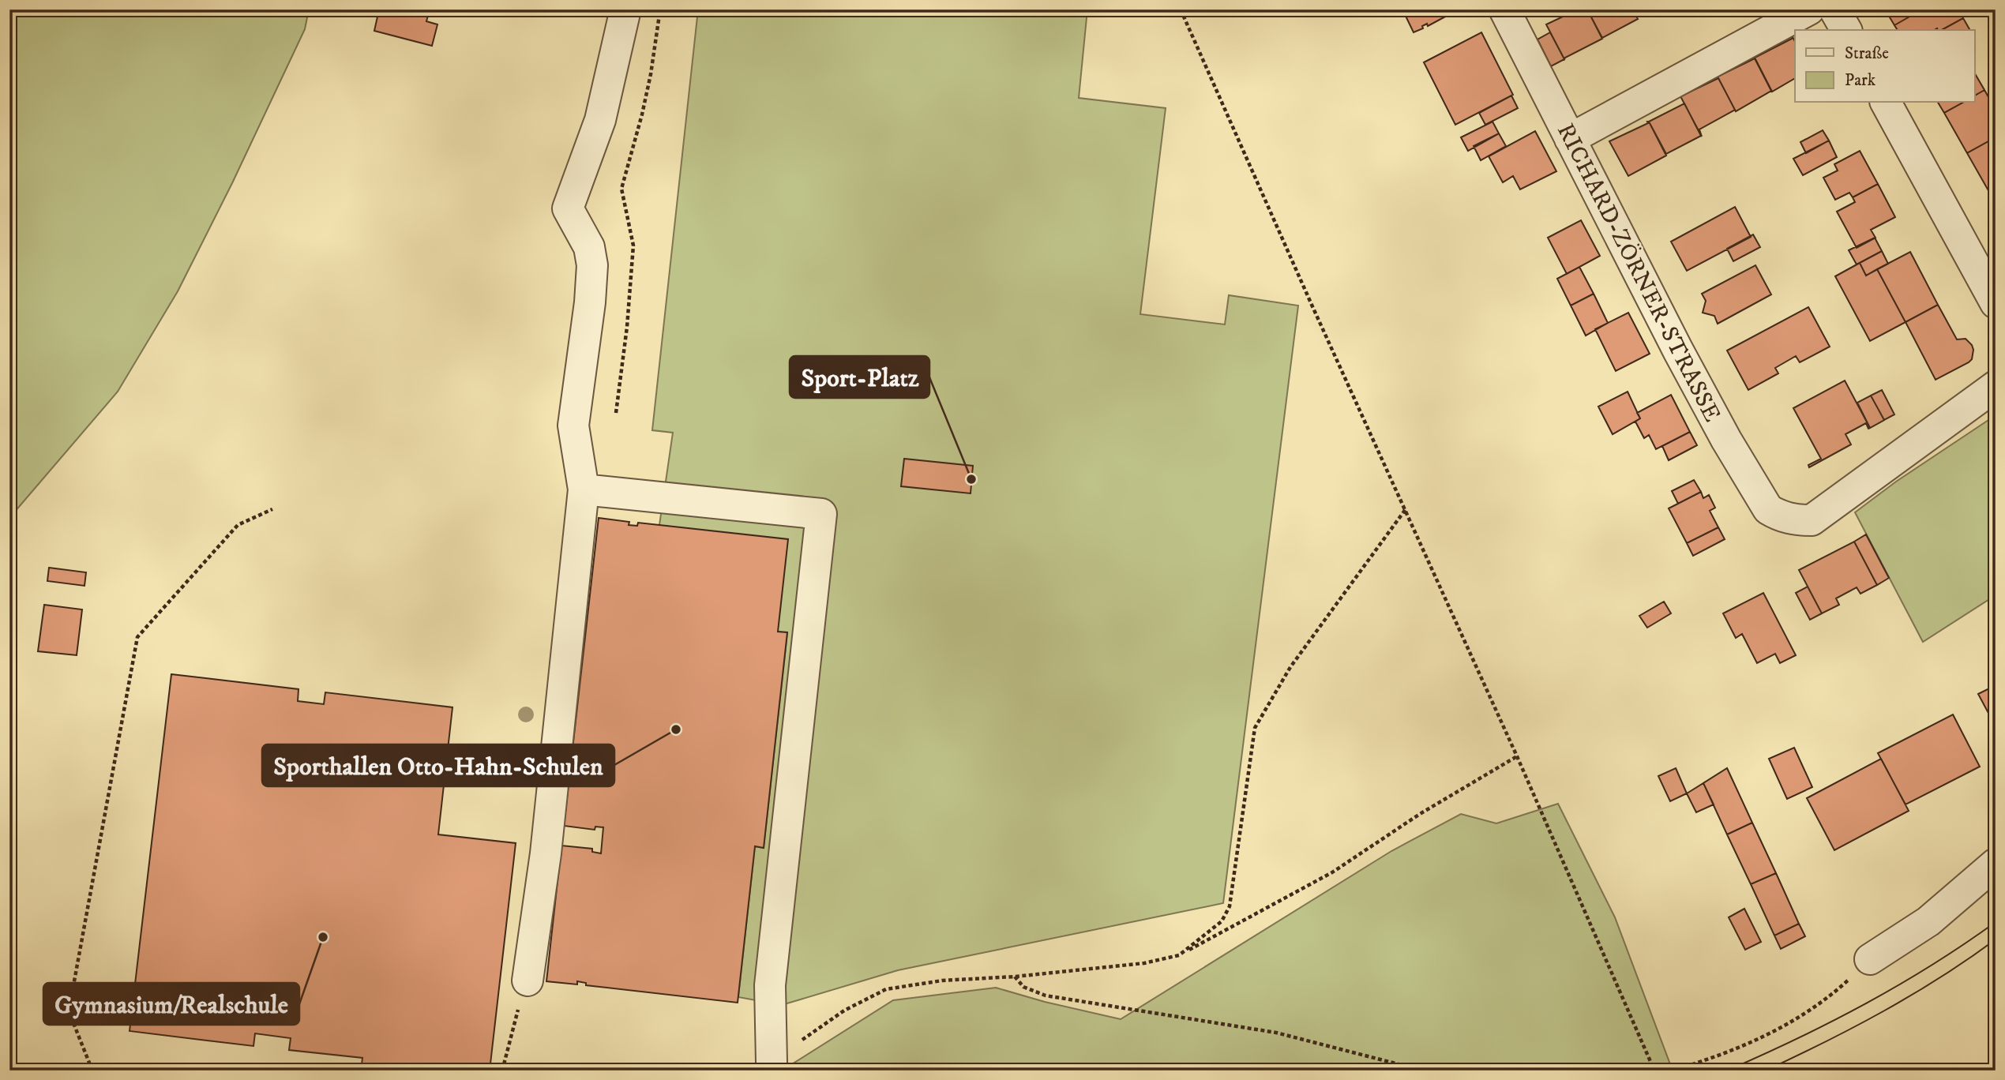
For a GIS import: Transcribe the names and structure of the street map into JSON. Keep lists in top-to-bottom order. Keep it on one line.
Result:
{"streets":{"street":["RICHARD-ZÖRNER-STRASSE"]},"places":["Sport-Platz","Sporthallen Otto-Hahn-Schulen","Gymnasium/Realschule"],"legend":["Straße","Park"]}
